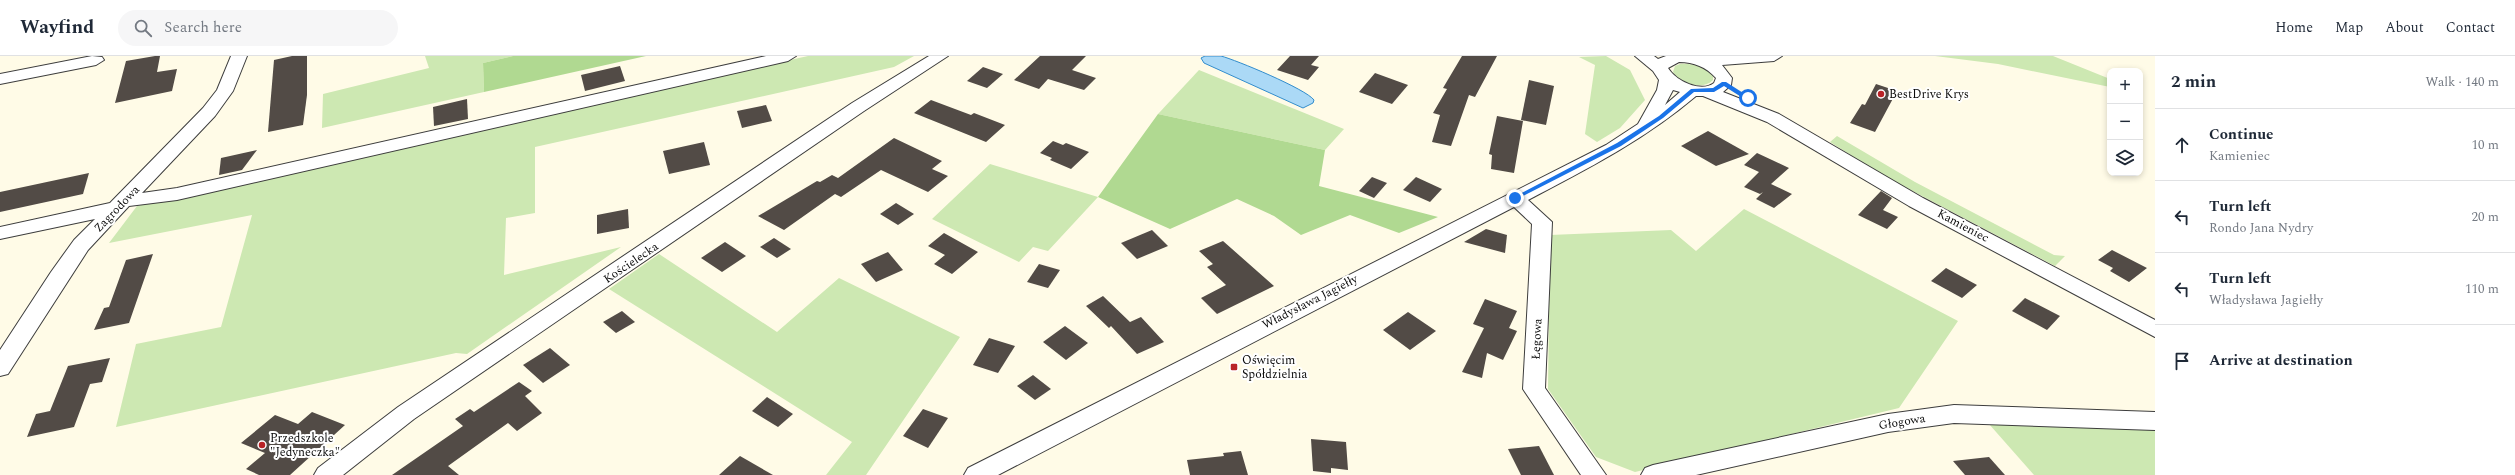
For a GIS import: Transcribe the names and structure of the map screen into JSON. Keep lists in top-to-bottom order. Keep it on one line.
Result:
{"streets":{"street":["Zagrodowa","Kamieniec","Kościelecka","Władysława Jagiełły","Łęgowa","Głogowa"]},"crossings":[["Kamieniec","Władysława Jagiełły"],["Władysława Jagiełły","Łęgowa"]],"places":{"other":["BestDrive Krys","Przedszkole \"Jedyneczka\""],"transit":["Oświęcim Spółdzielnia"]},"page":{"header":"Wayfind","search":"Search here","nav":["Home","Map","About","Contact"],"heading":["2 min","Walk · 140 m"],"map_buttons":["+","−"],"list":[["Continue","Kamieniec","10 m"],["Turn left","Rondo Jana Nydry","20 m"],["Turn left","Władysława Jagiełły","110 m"],"Arrive at destination"]}}
